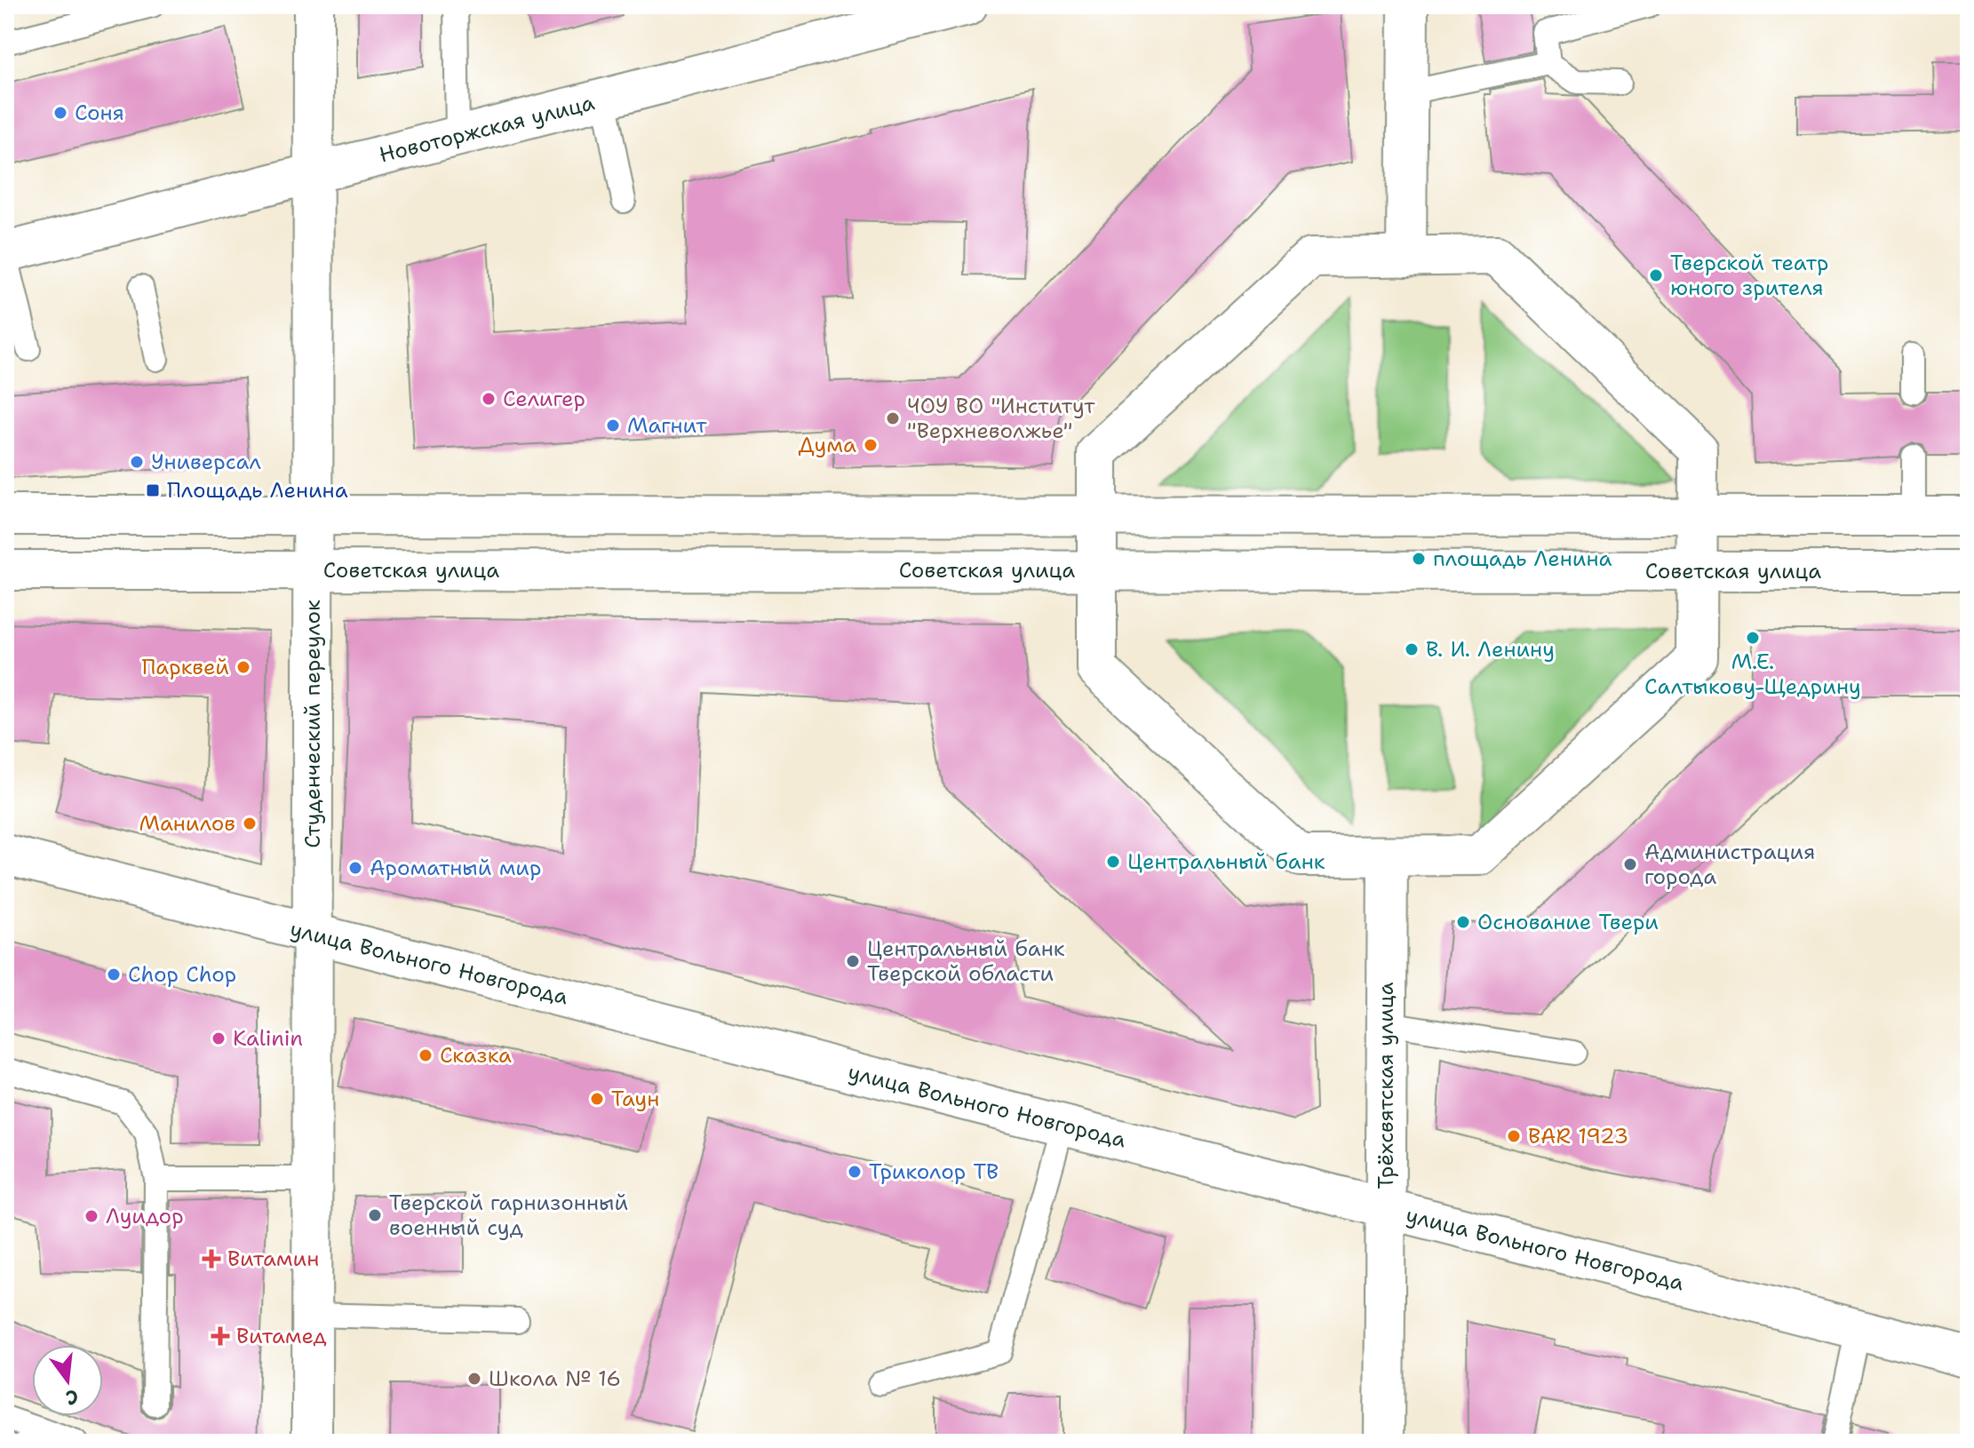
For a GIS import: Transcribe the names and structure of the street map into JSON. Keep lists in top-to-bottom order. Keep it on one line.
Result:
{"streets":{"street":["Новоторжская улица","Советская улица","Студенческий переулок","улица Вольного Новгорода","Трёхсвятская улица"]},"crossings":[["Новоторжская улица","Студенческий переулок"],["Советская улица","Студенческий переулок"],["Студенческий переулок","улица Вольного Новгорода"],["улица Вольного Новгорода","Трёхсвятская улица"]],"places":{"other":["Соня","Тверской театр юного зрителя","Селигер","ЧОУ ВО \"Институт \"Верхневолжье\"","Магнит","Дума","Универсал","площадь Ленина","М.Е. Салтыкову-Щедрину","В. И. Ленину","Парквей","Манилов","Центральный банк","Администрация города","Ароматный мир","Основание Твери","Центральный банк Тверской области","Chop Chop","Kalinin","Сказка","Таун","BAR 1923","Триколор ТВ","Тверской гарнизонный военный суд","Луидор","Школа № 16"],"transit":["Площадь Ленина"],"health":["Витамин","Витамед"]},"north":"bottom"}
